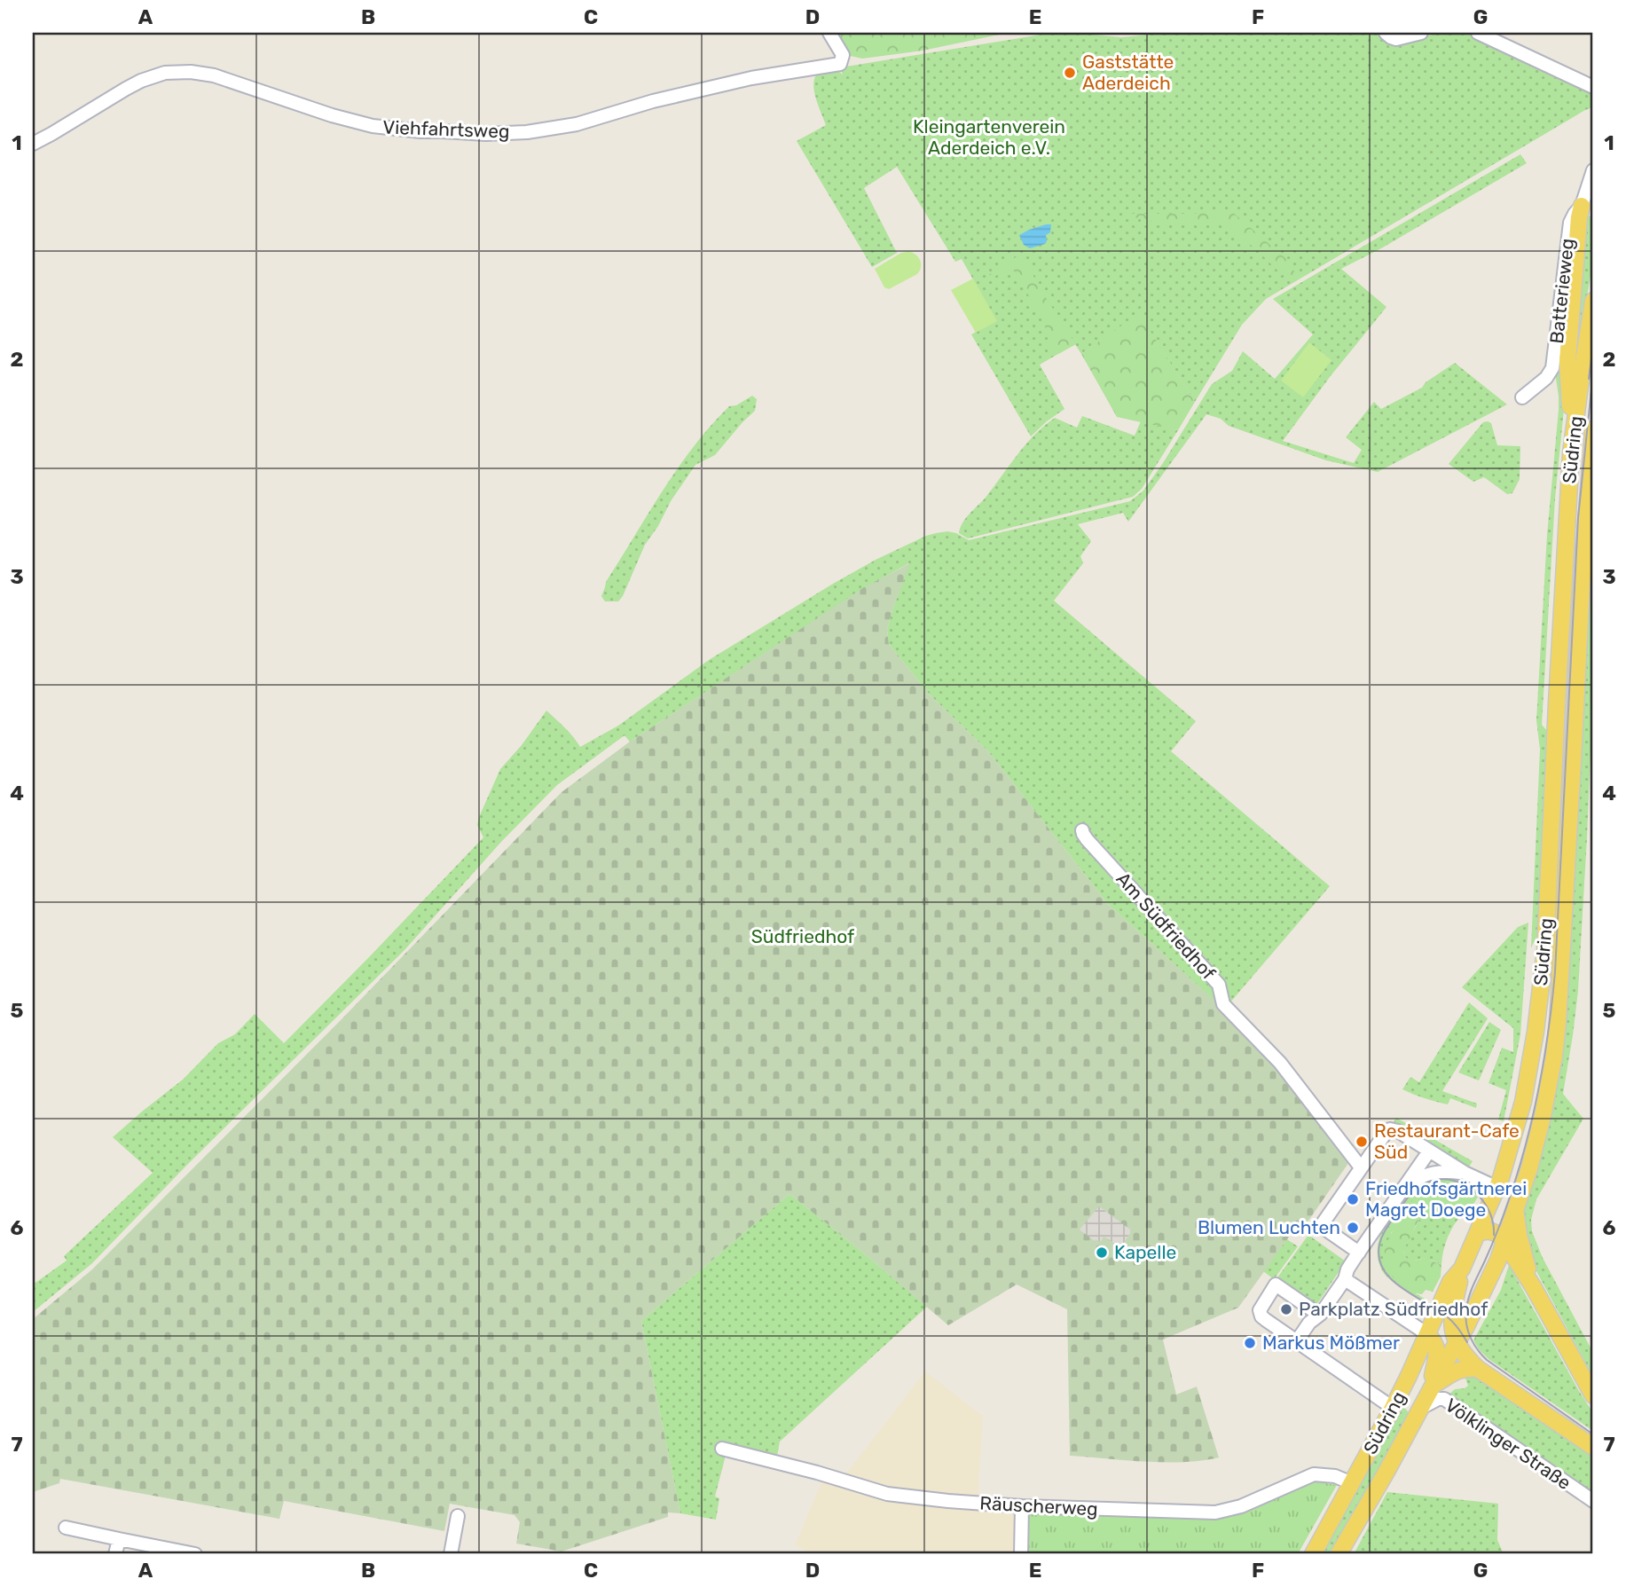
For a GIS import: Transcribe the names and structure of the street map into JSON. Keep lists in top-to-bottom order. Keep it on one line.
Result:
{"streets":{"main road":["Südring"],"street":["Viehfahrtsweg","Batterieweg","Am Südfriedhof","Völklinger Straße","Räuscherweg"]},"crossings":[["Südring","Völklinger Straße"],["Südring","Räuscherweg"]],"parks":["Kleingartenverein Aderdeich e.V.","Südfriedhof"],"places":["Gaststätte Aderdeich","Restaurant-Cafe Süd","Friedhofsgärtnerei Magret Doege","Blumen Luchten","Kapelle","Parkplatz Südfriedhof","Markus Mößmer"],"grid":{"columns":["A","B","C","D","E","F","G"],"rows":["1","2","3","4","5","6","7"]}}
